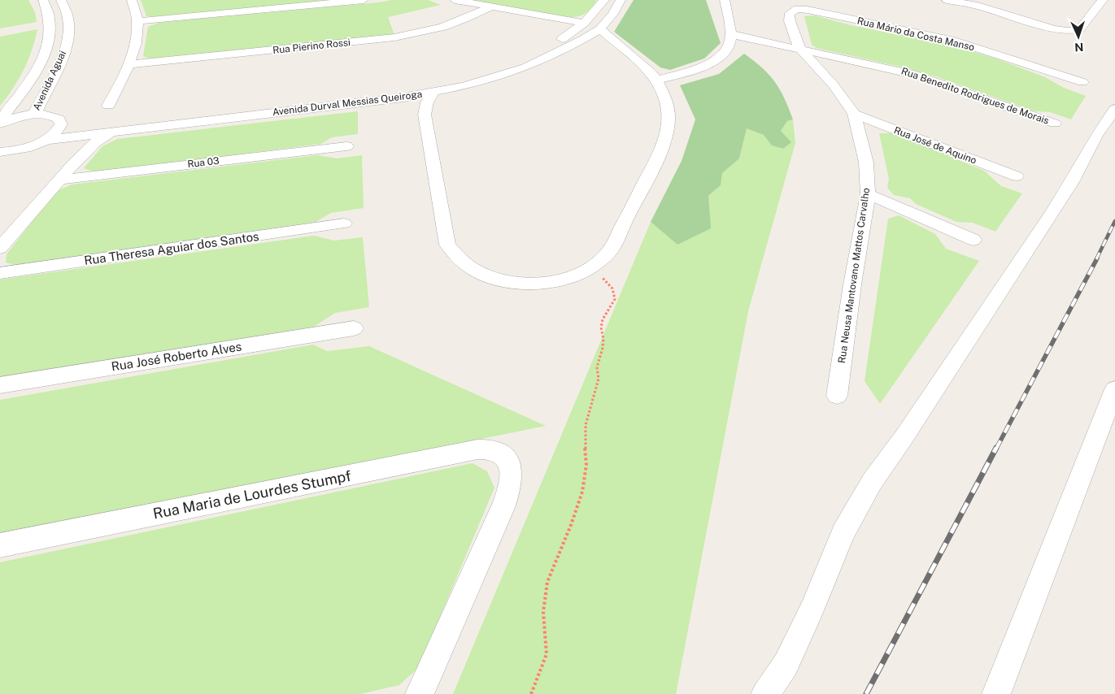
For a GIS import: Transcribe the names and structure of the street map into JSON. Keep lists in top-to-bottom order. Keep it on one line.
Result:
{"streets":{"street":["Rua Mário da Costa Manso","Rua Pierino Rossi","Avenida Aguai","Rua Benedito Rodrigues de Morais","Avenida Durval Messias Queiroga","Rua José de Aquino","Rua 03","Rua Theresa Aguiar dos Santos","Rua Neusa Mantovano Mattos Carvalho","Rua José Roberto Alves","Rua Maria de Lourdes Stumpf"]},"crossings":[["Rua Mário da Costa Manso","Rua Neusa Mantovano Mattos Carvalho"],["Rua Benedito Rodrigues de Morais","Rua Neusa Mantovano Mattos Carvalho"],["Rua José de Aquino","Rua Neusa Mantovano Mattos Carvalho"]],"north":"bottom"}
